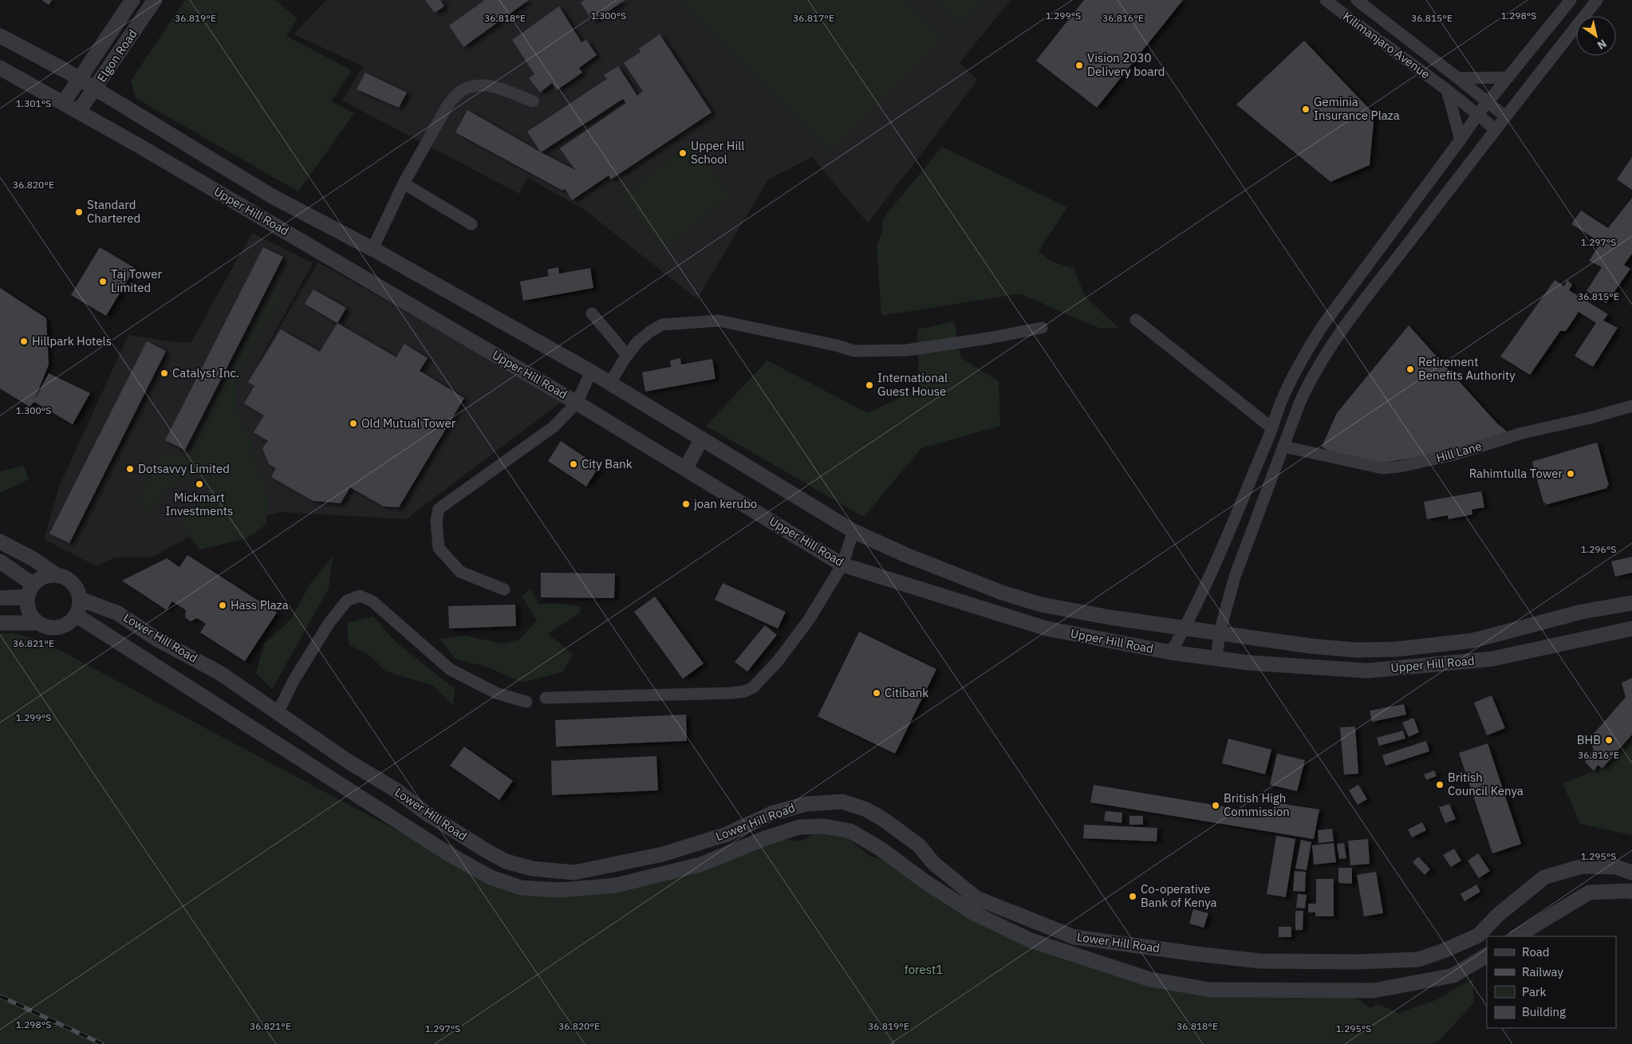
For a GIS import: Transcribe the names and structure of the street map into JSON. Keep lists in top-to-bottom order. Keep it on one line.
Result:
{"streets":{"street":["Kilimanjaro Avenue","Elgon Road","Upper Hill Road","Hill Lane","Lower Hill Road"]},"crossings":[["Elgon Road","Upper Hill Road"]],"parks":["forest1"],"places":["Vision 2030 Delivery board","Geminia Insurance Plaza","Upper Hill School","Standard Chartered","Taj Tower Limited","Hillpark Hotels","Retirement Benefits Authority","Catalyst Inc.","International Guest House","Old Mutual Tower","City Bank","Dotsavvy Limited","Rahimtulla Tower","Mickmart Investments","joan kerubo","Hass Plaza","Citibank","BHB","British Council Kenya","British High Commission","Co-operative Bank of Kenya"],"legend":["Road","Railway","Park","Building"],"north":"bottom right","coordinates":["1.300°S","1.299°S","1.298°S","36.819°E","36.818°E","36.817°E","36.816°E","36.815°E","1.301°S","36.820°E","1.297°S","1.296°S","36.821°E","1.295°S"]}
